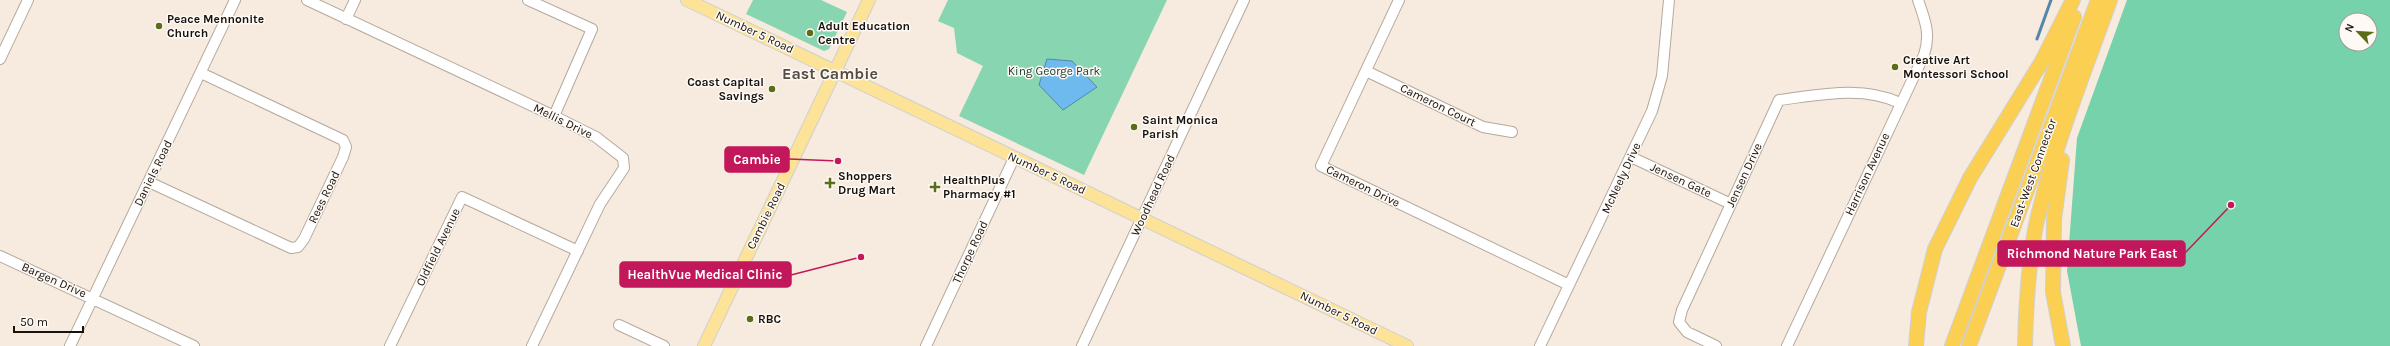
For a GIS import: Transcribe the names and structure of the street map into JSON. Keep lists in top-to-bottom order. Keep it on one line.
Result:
{"streets":{"highway":["East-West Connector"],"main road":["Number 5 Road","Cambie Road"],"street":["Cameron Court","Mellis Drive","Daniels Road","Harrison Avenue","Jensen Drive","McNeely Drive","Jensen Gate","Cameron Drive","Woodhead Road","Rees Road","Oldfield Avenue","Thorpe Road","Bargen Drive"]},"crossings":[["Number 5 Road","Woodhead Road"],["Number 5 Road","Cambie Road"],["Number 5 Road","Thorpe Road"],["Cameron Court","Cameron Drive"],["Mellis Drive","Oldfield Avenue"],["Daniels Road","Rees Road"],["Daniels Road","Bargen Drive"],["Harrison Avenue","Jensen Drive"],["Jensen Drive","Jensen Gate"],["McNeely Drive","Jensen Gate"],["McNeely Drive","Cameron Drive"]],"districts":["East Cambie"],"parks":["King George Park"],"places":{"other":["Peace Mennonite Church","Adult Education Centre","Creative Art Montessori School","Coast Capital Savings","Saint Monica Parish","Cambie","Richmond Nature Park East","HealthVue Medical Clinic","RBC"],"health":["Shoppers Drug Mart","HealthPlus Pharmacy #1"]},"scale_bar":"50 m","north":"top left"}
